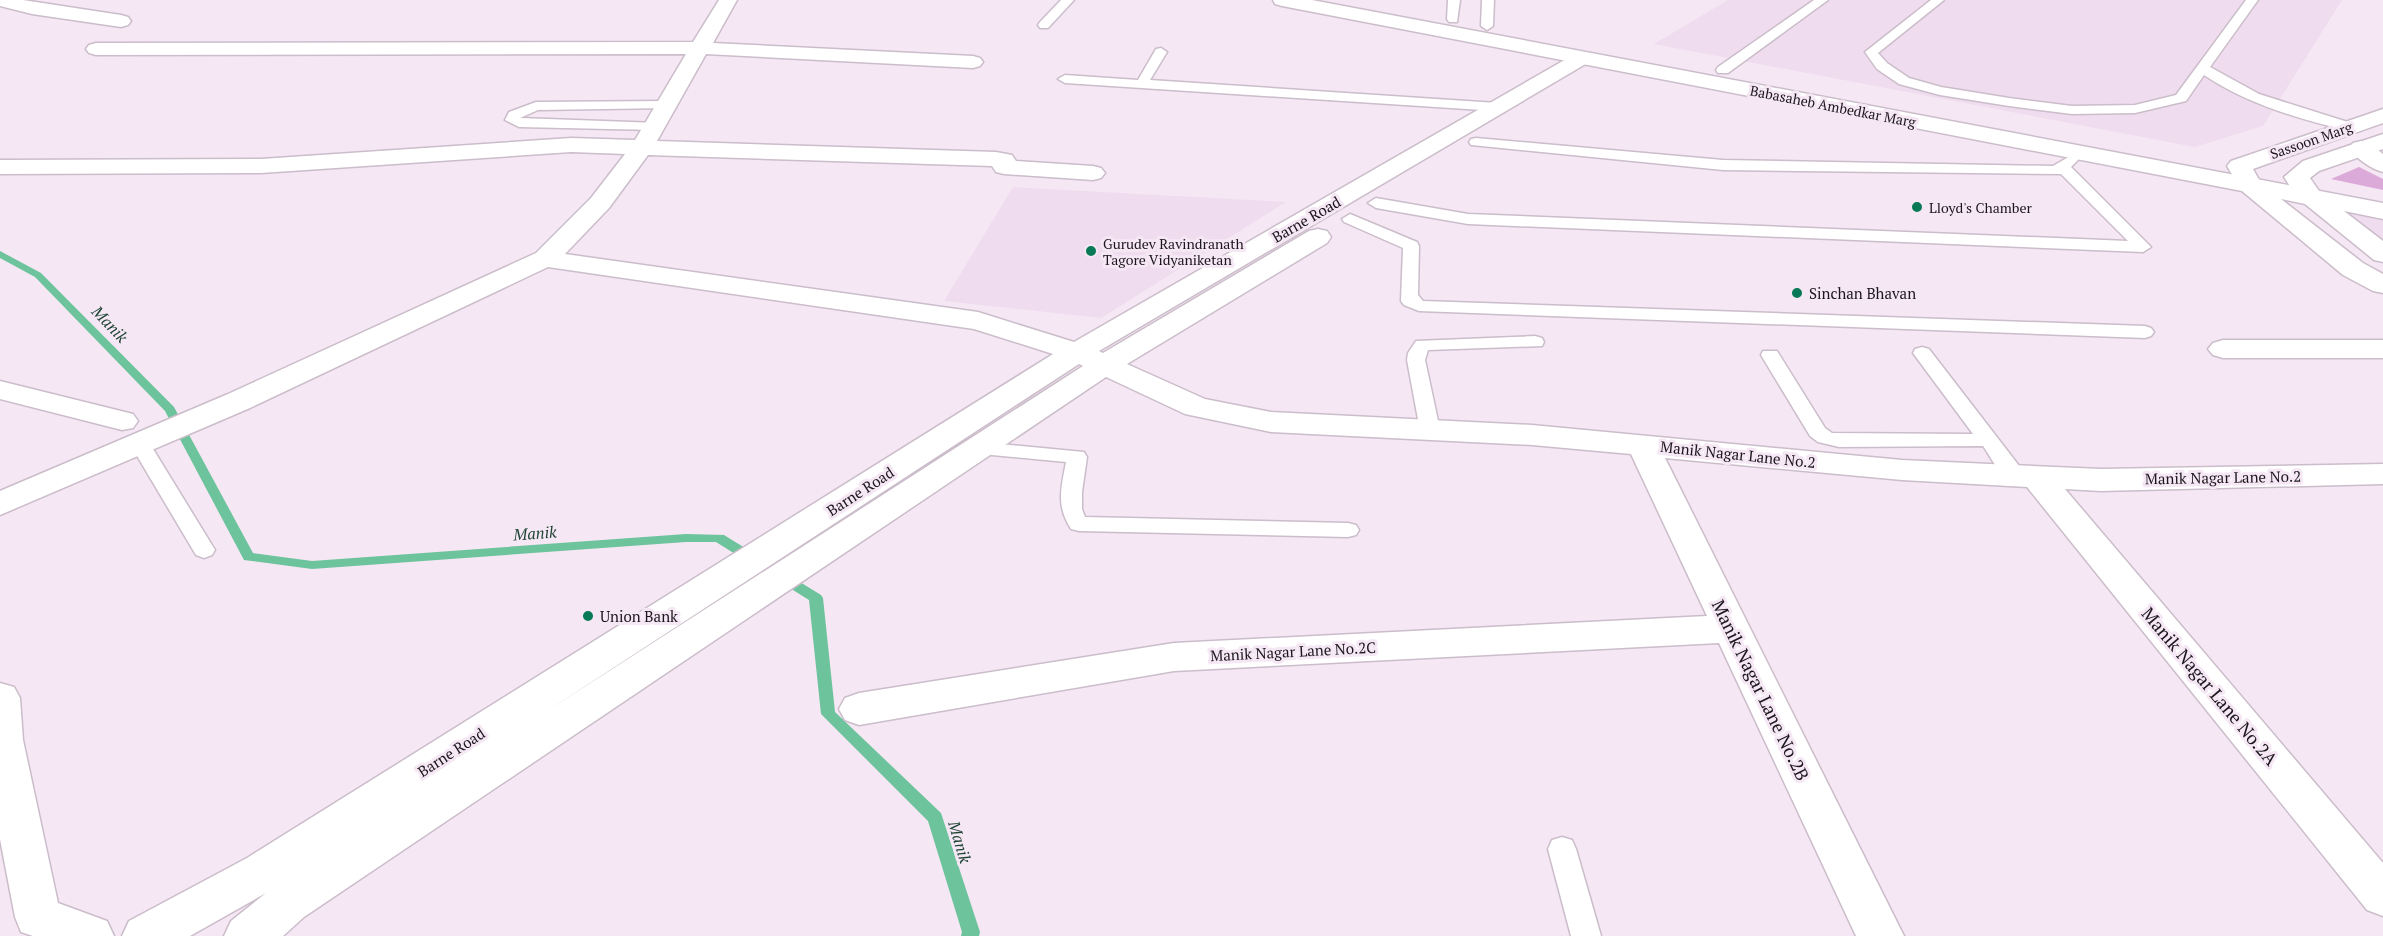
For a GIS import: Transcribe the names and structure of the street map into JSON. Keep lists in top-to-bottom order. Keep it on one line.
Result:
{"streets":{"street":["Babasaheb Ambedkar Marg","Sassoon Marg","Barne Road","Manik Nagar Lane No.2","Manik Nagar Lane No.2C","Manik Nagar Lane No.2A","Manik Nagar Lane No.2B"]},"crossings":[["Babasaheb Ambedkar Marg","Sassoon Marg"],["Babasaheb Ambedkar Marg","Barne Road"],["Barne Road","Manik Nagar Lane No.2"],["Manik Nagar Lane No.2","Manik Nagar Lane No.2A"],["Manik Nagar Lane No.2","Manik Nagar Lane No.2B"],["Manik Nagar Lane No.2C","Manik Nagar Lane No.2B"]],"water":["Manik"],"places":["Lloyd's Chamber","Gurudev Ravindranath Tagore Vidyaniketan","Sinchan Bhavan","Union Bank"]}
